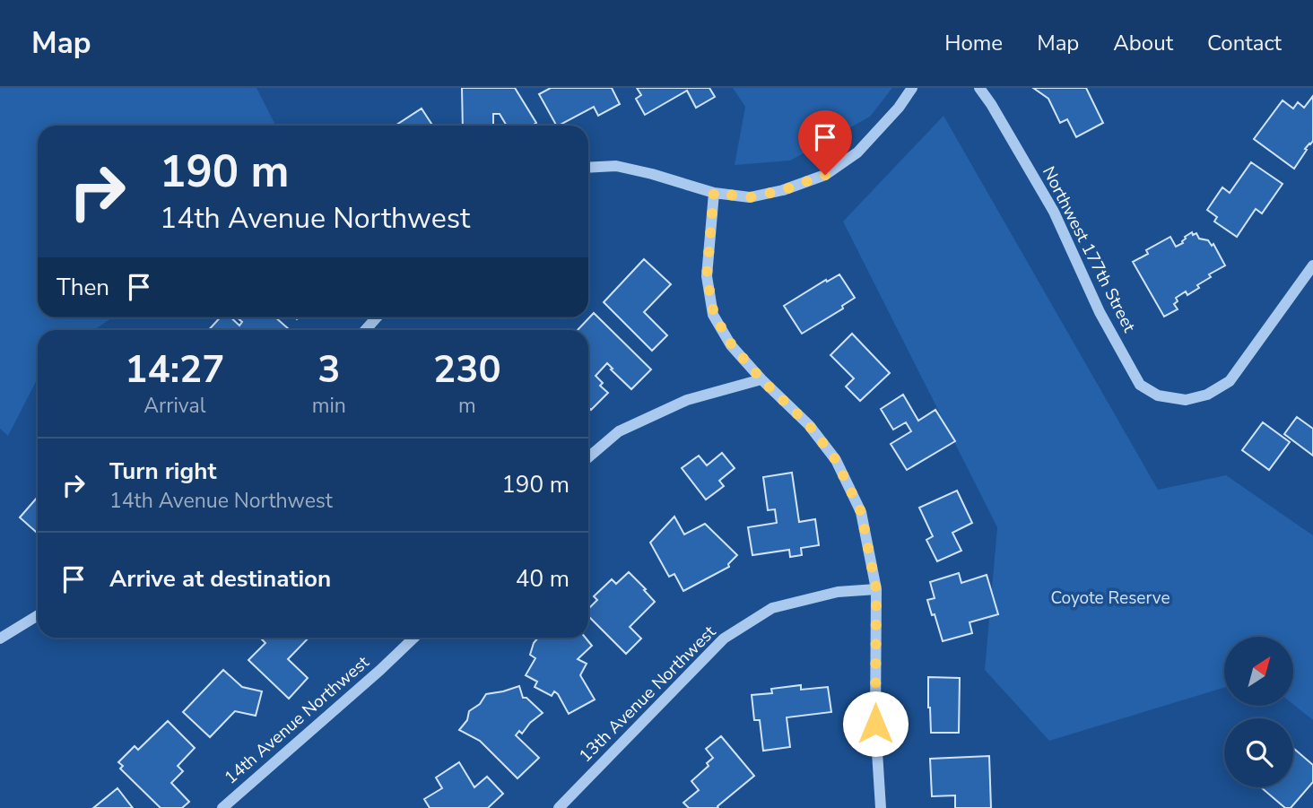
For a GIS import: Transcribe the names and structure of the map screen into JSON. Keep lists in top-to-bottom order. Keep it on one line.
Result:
{"streets":{"street":["Northwest 177th Street","13th Avenue Northwest","14th Avenue Northwest"]},"parks":["Coyote Reserve"],"north":"top right","page":{"header":"Map","nav":["Home","Map","About","Contact"],"turn":["190 m","14th Avenue Northwest"],"then":"Then","eta":["14:27","Arrival","3","min","230","m"],"list":[{"name":"Turn right","note":"14th Avenue Northwest","value":"190 m"},{"name":"Arrive at destination","value":"40 m"}]}}
